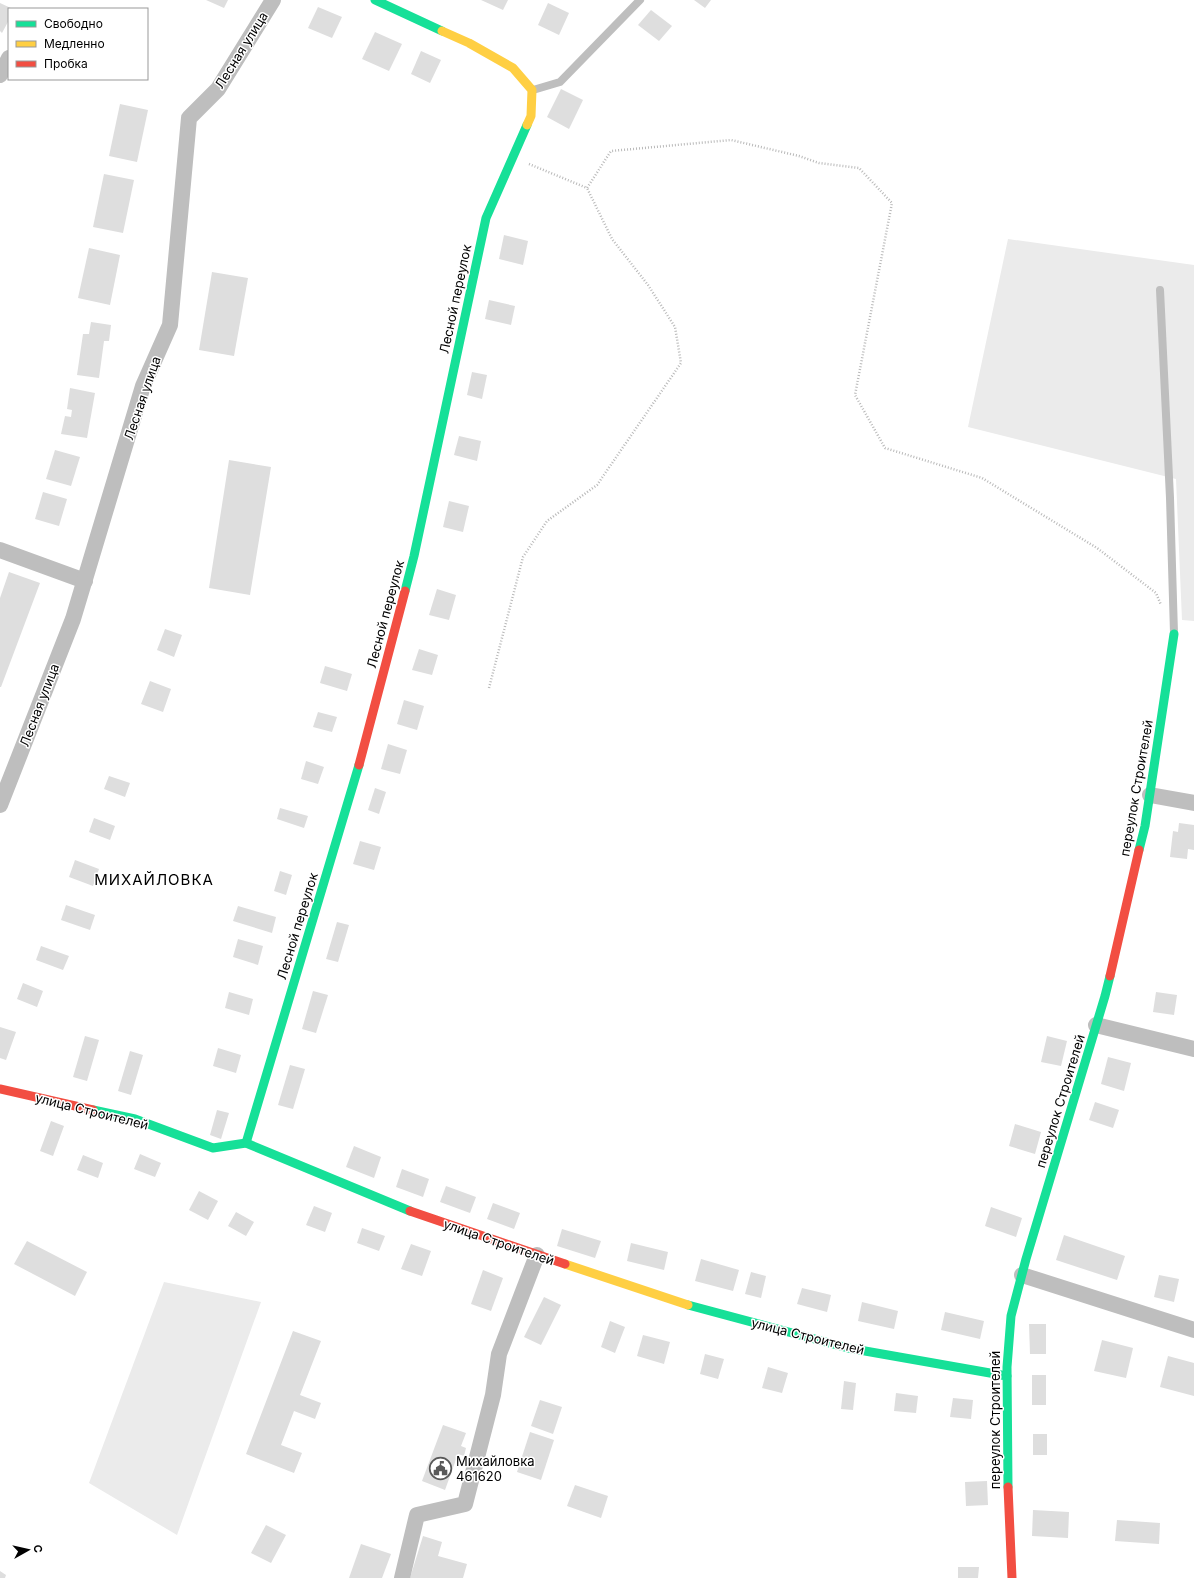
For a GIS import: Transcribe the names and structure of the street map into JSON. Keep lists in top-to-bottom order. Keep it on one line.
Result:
{"streets":{"street":["Лесная улица","Лесной переулок","переулок Строителей","улица Строителей"]},"crossings":[["Лесной переулок","улица Строителей"],["переулок Строителей","улица Строителей"]],"districts":["МИХАЙЛОВКА"],"places":{"public building":["Михайловка 461620"]},"legend":["Свободно","Медленно","Пробка"],"north":"right"}
